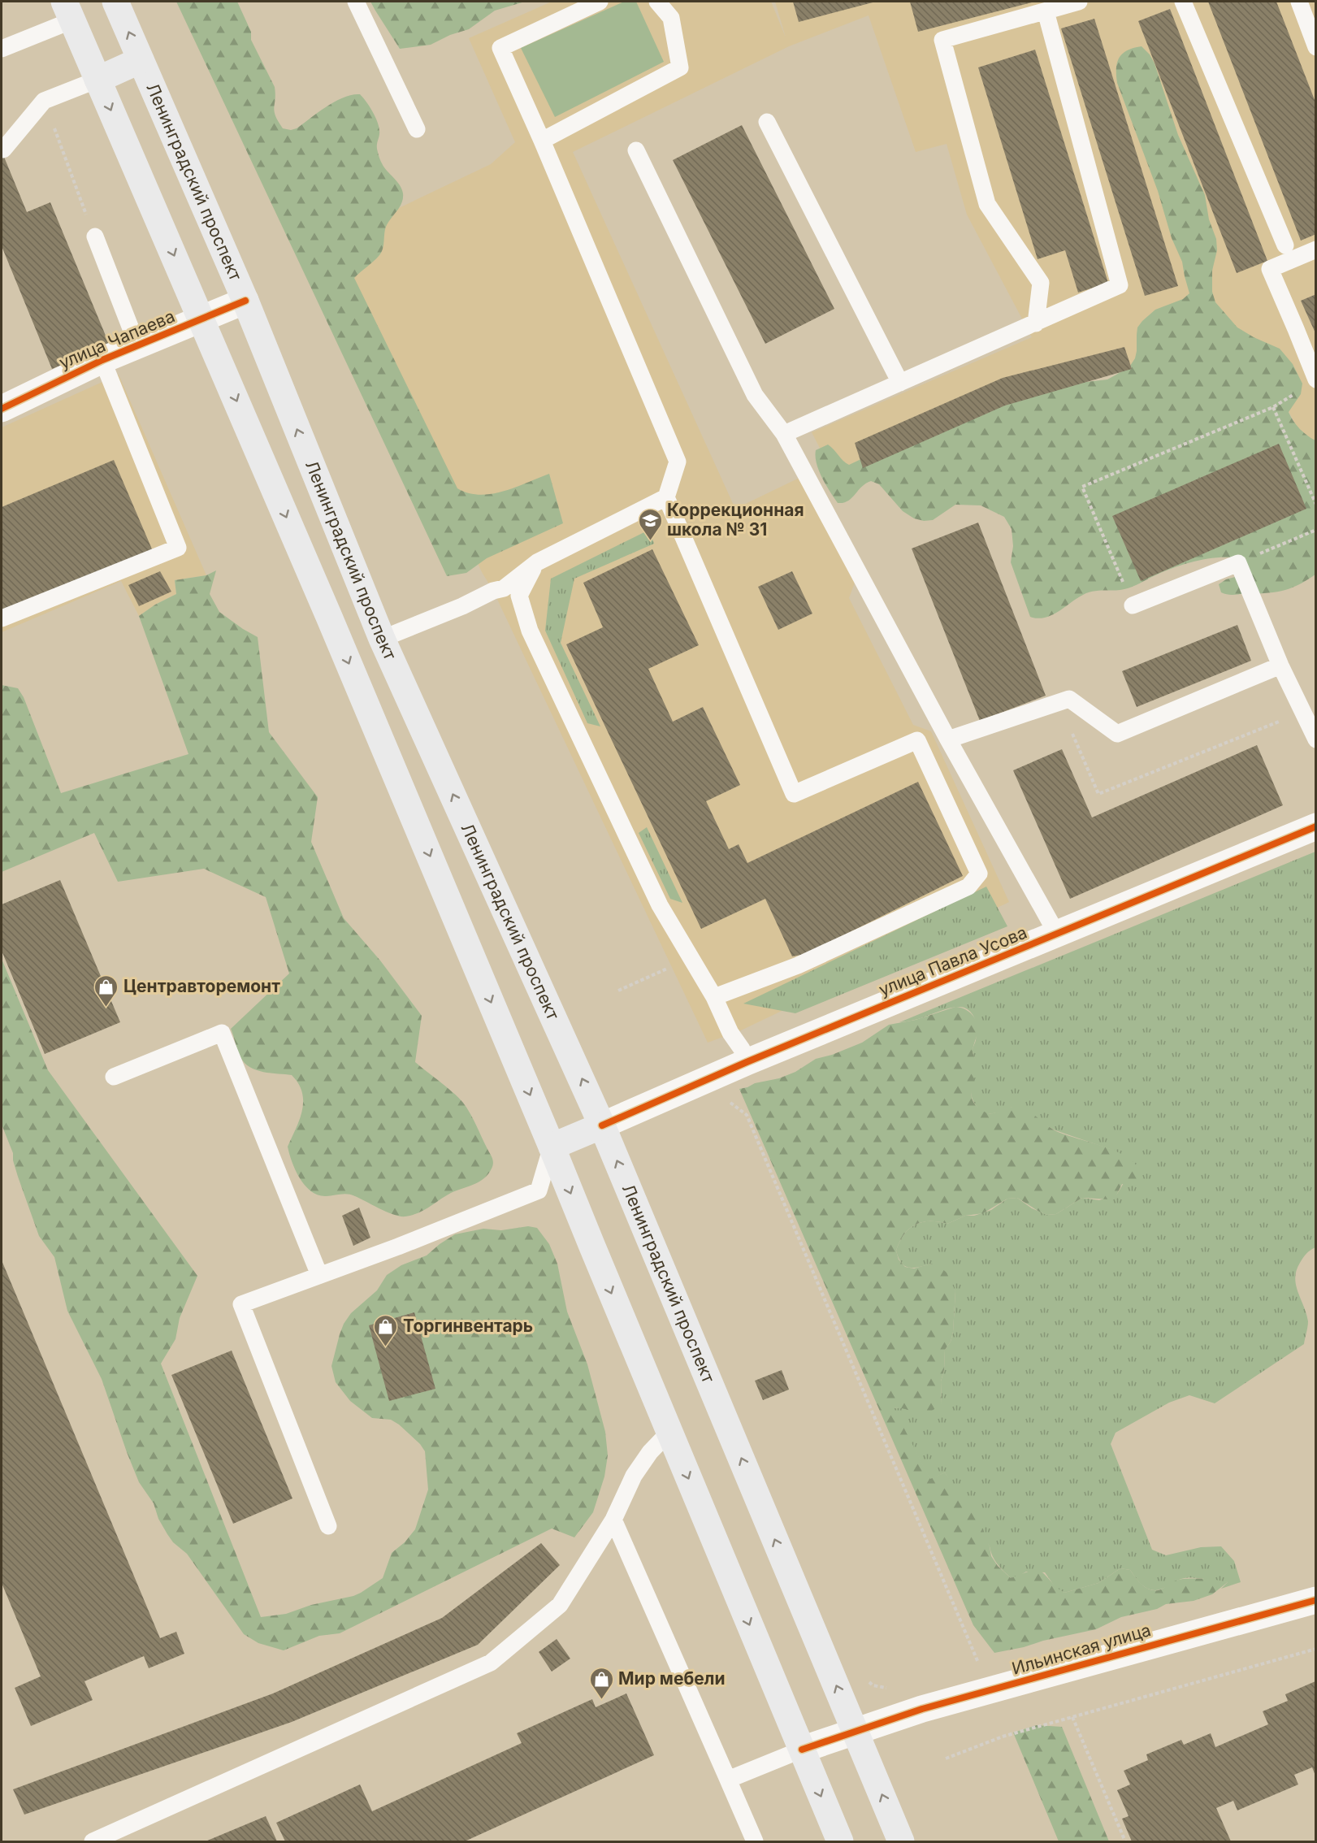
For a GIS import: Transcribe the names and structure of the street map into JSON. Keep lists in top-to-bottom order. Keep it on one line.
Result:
{"streets":{"main road":["Ленинградский проспект"],"street":["улица Чапаева","улица Павла Усова","Ильинская улица"]},"crossings":[["Ленинградский проспект","улица Чапаева"],["Ленинградский проспект","улица Павла Усова"],["Ленинградский проспект","Ильинская улица"]],"places":{"school or university":["Коррекционная школа № 31"],"shop":["Центравторемонт","Торгинвентарь","Мир мебели"]}}
